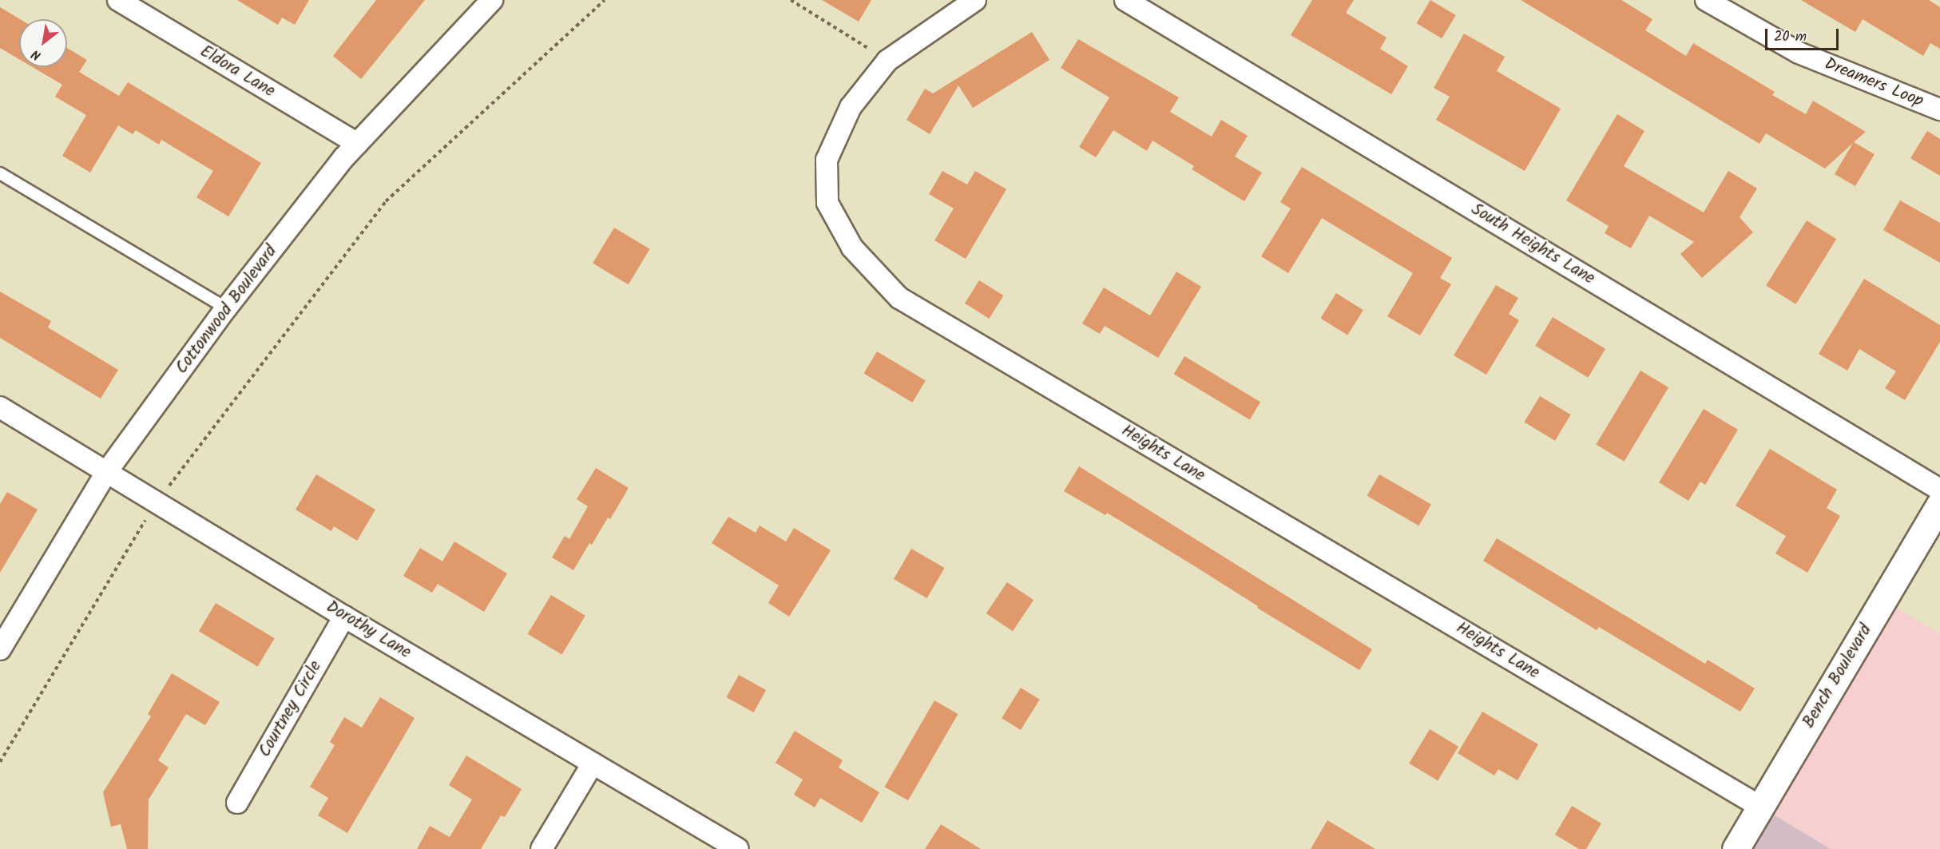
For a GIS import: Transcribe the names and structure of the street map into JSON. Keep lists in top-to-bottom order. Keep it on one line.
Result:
{"streets":{"main road":["Bench Boulevard"],"street":["Eldora Lane","Dreamers Loop","South Heights Lane","Cottonwood Boulevard","Heights Lane","Dorothy Lane","Courtney Circle"]},"crossings":[["Eldora Lane","Cottonwood Boulevard"],["Cottonwood Boulevard","Dorothy Lane"],["Heights Lane","Bench Boulevard"],["Dorothy Lane","Courtney Circle"]],"scale_bar":"20 m","north":"bottom left"}
